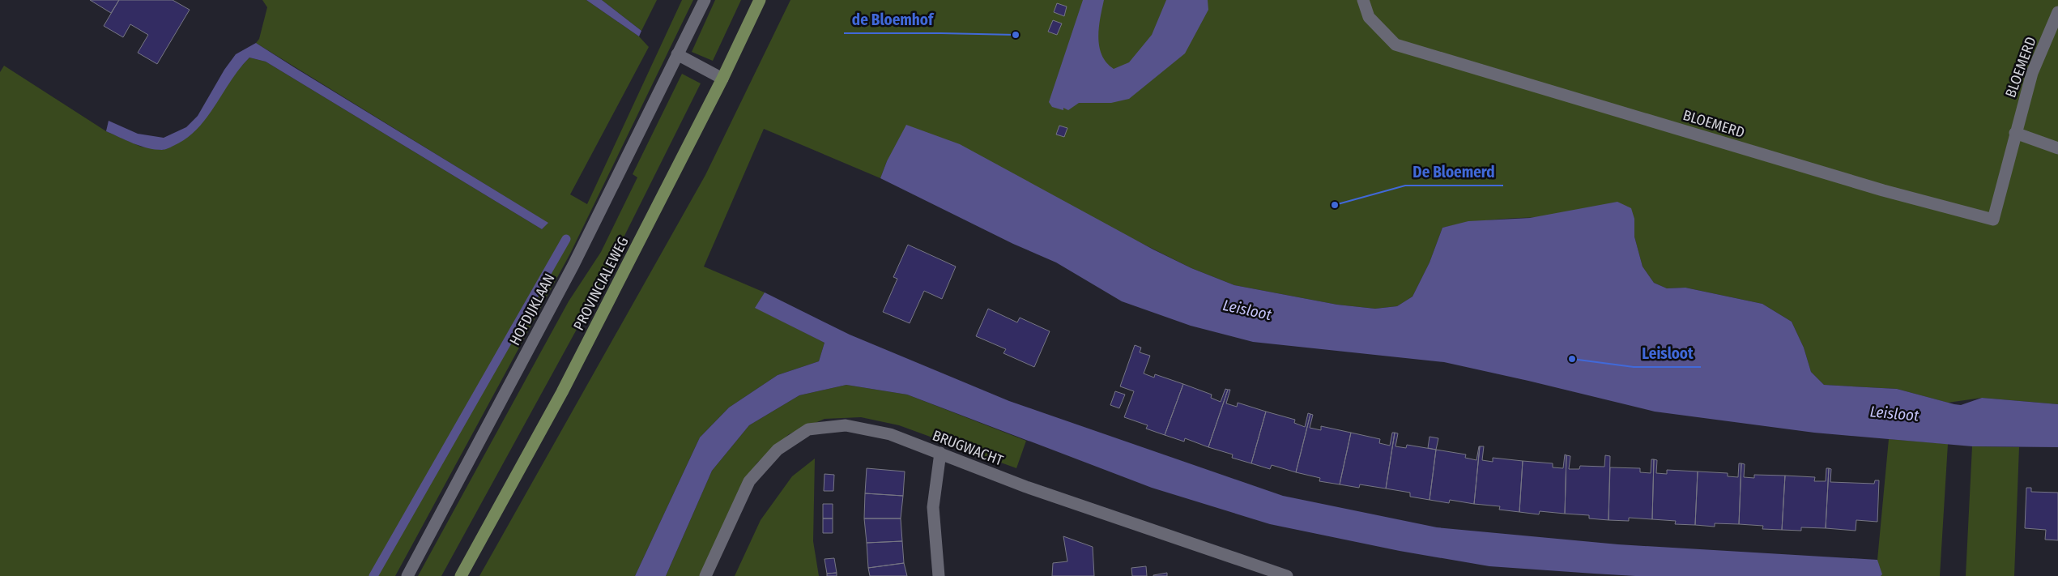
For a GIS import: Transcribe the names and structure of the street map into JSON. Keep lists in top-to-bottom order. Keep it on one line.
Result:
{"streets":{"main road":["PROVINCIALEWEG"],"street":["BLOEMERD","HOFDIJKLAAN","BRUGWACHT"]},"water":["Leisloot"],"places":["de Bloemhof","De Bloemerd","Leisloot"]}
